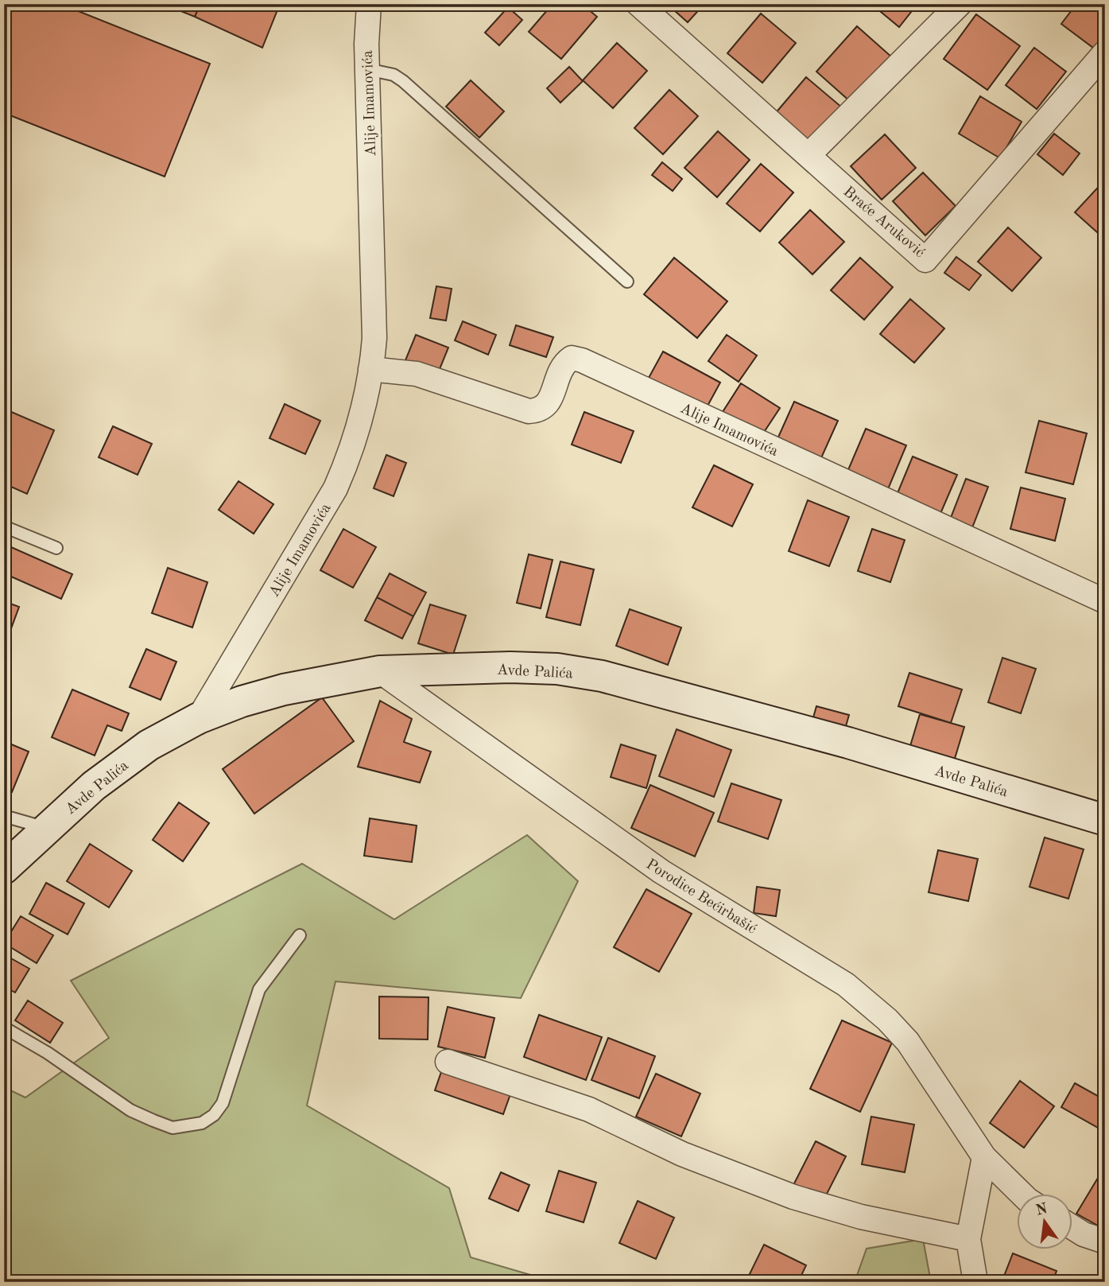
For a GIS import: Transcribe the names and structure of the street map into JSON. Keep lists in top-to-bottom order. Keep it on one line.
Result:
{"streets":{"street":["Alije Imamovića","Braće Aruković","Avde Palića","Porodice Bećirbašić"]},"crossings":[["Alije Imamovića","Avde Palića"],["Avde Palića","Porodice Bećirbašić"]],"north":"top"}
